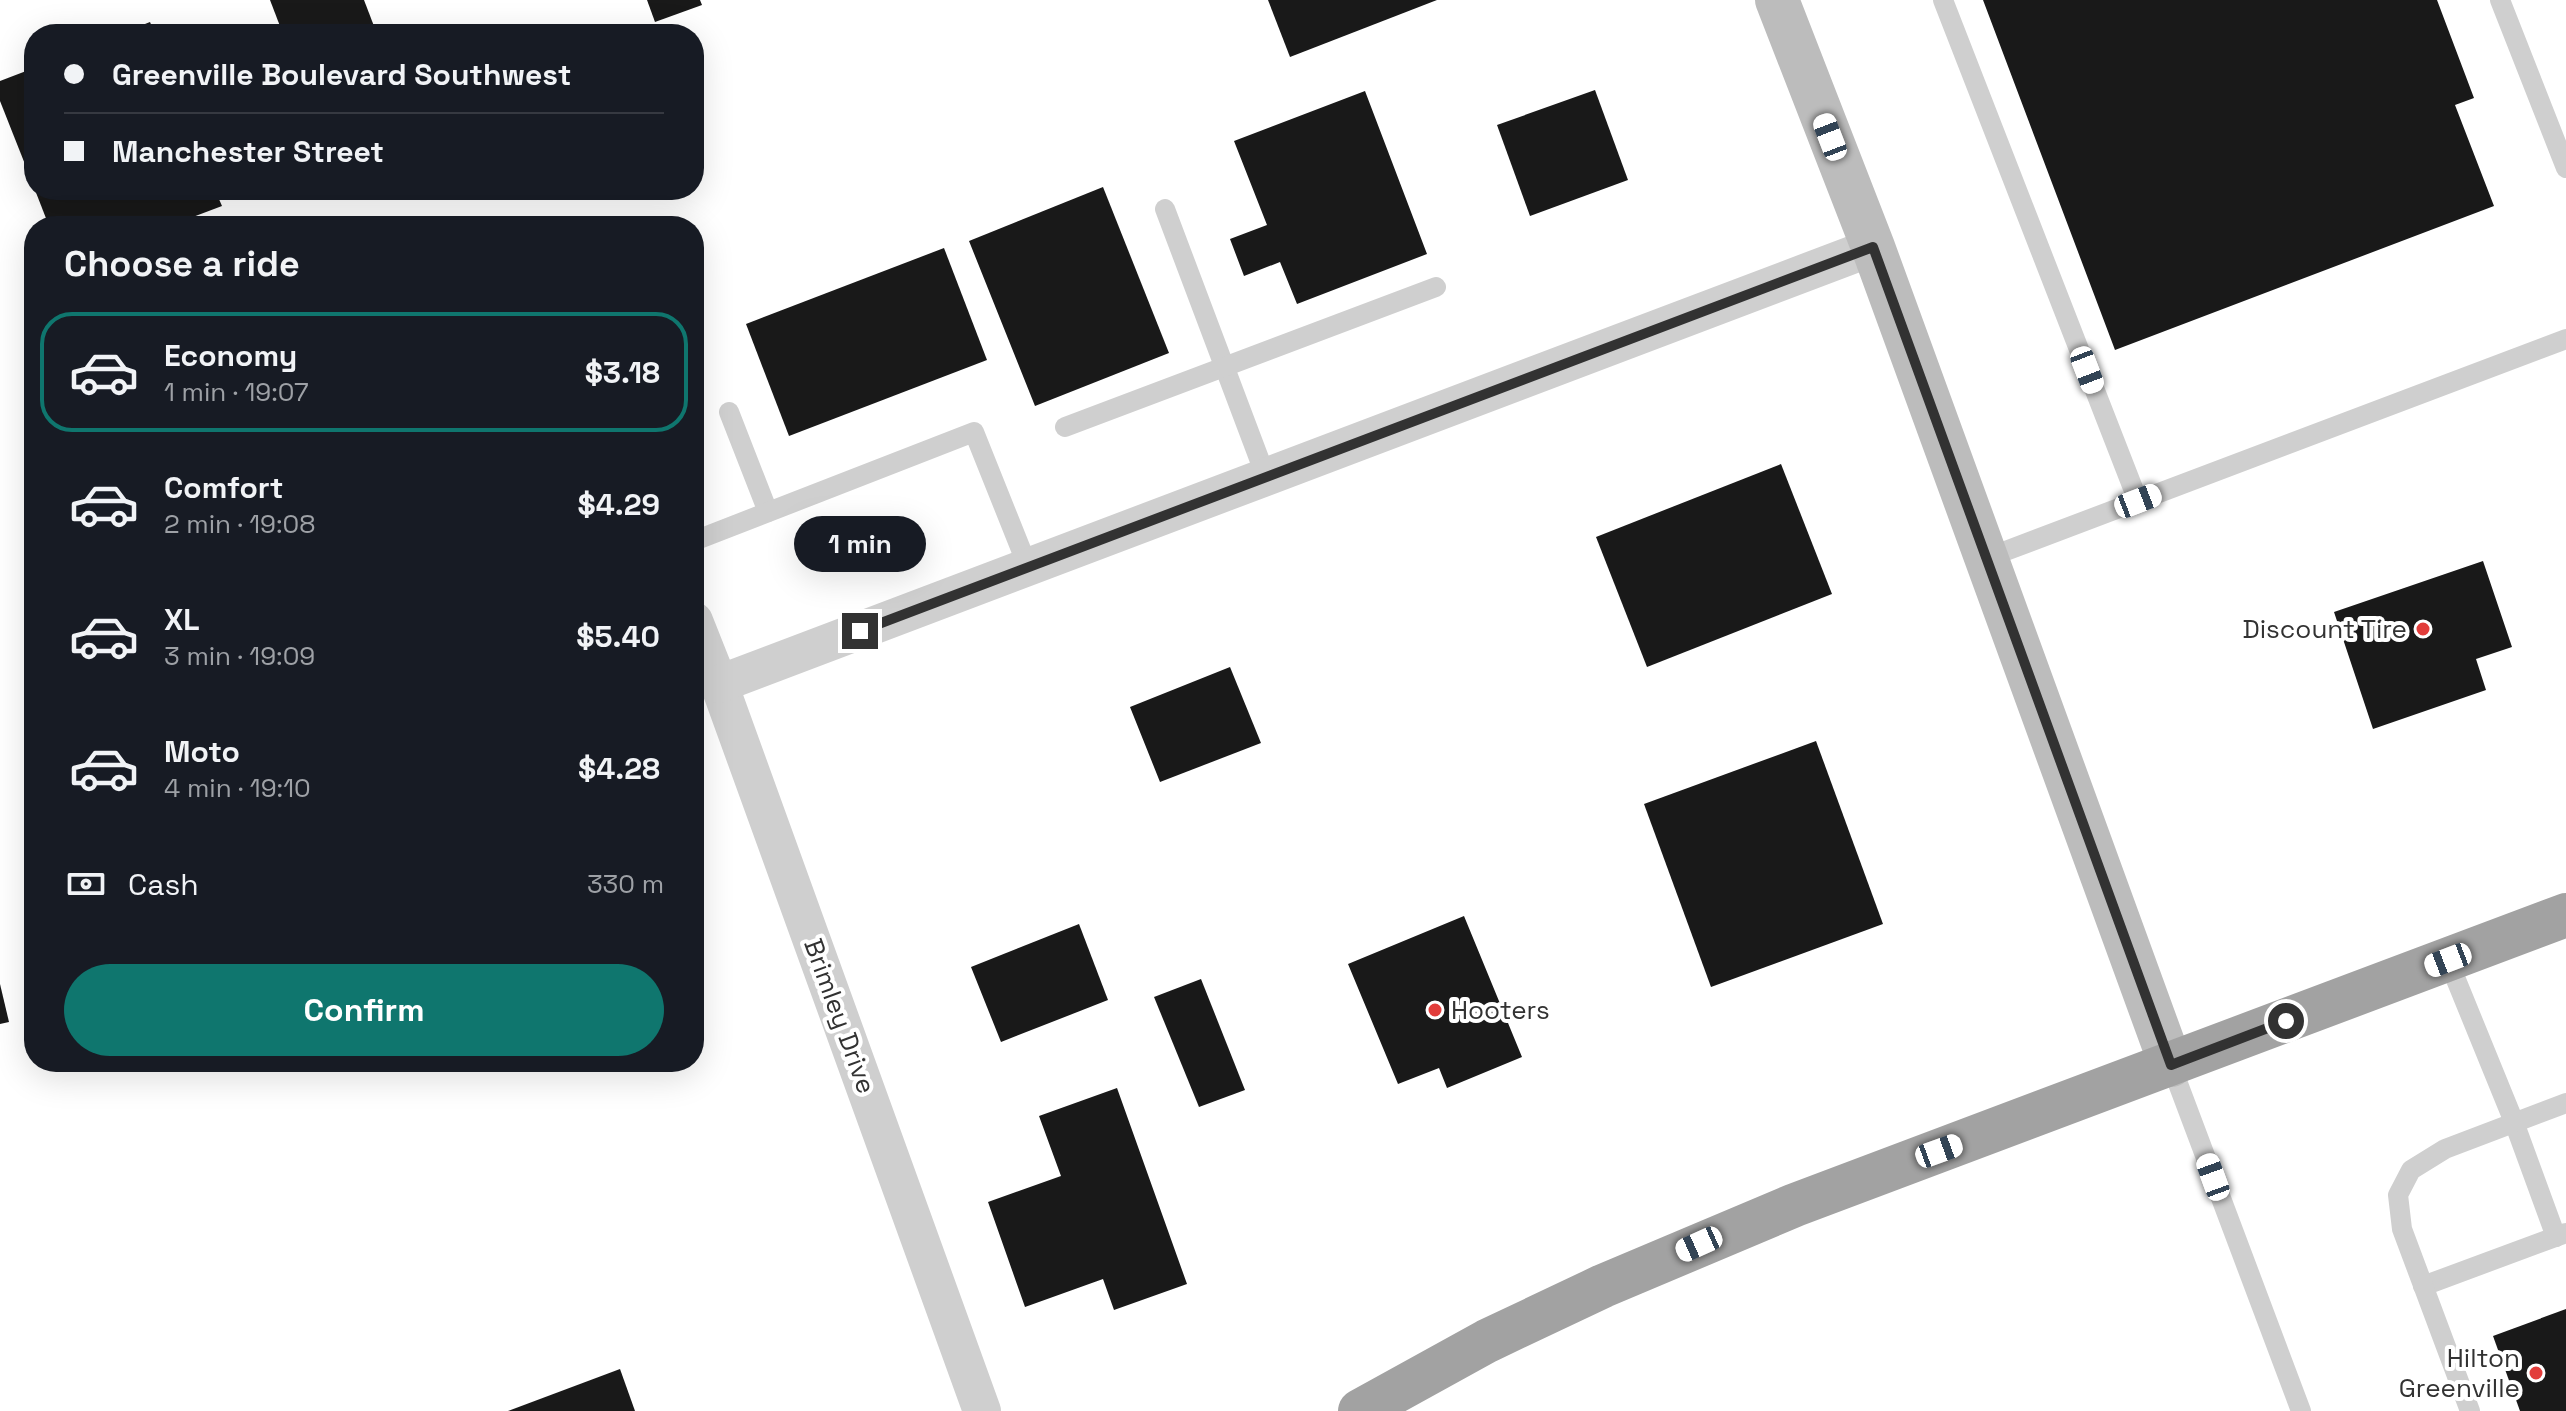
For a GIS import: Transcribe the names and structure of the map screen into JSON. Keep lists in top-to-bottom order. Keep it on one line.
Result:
{"streets":{"street":["Brimley Drive"]},"places":["Discount Tire","Hooters","Hilton Greenville"],"page":{"banner":["Greenville Boulevard Southwest","Manchester Street"],"heading":"Choose a ride","list":[{"name":"Economy","note":"1 min · 19:07","value":"$3.18"},{"name":"Comfort","note":"2 min · 19:08","value":"$4.29"},{"name":"XL","note":"3 min · 19:09","value":"$5.40"},{"name":"Moto","note":"4 min · 19:10","value":"$4.28"}],"bubble":"1 min","pay":["Cash","330 m"],"buttons":"Confirm"}}
